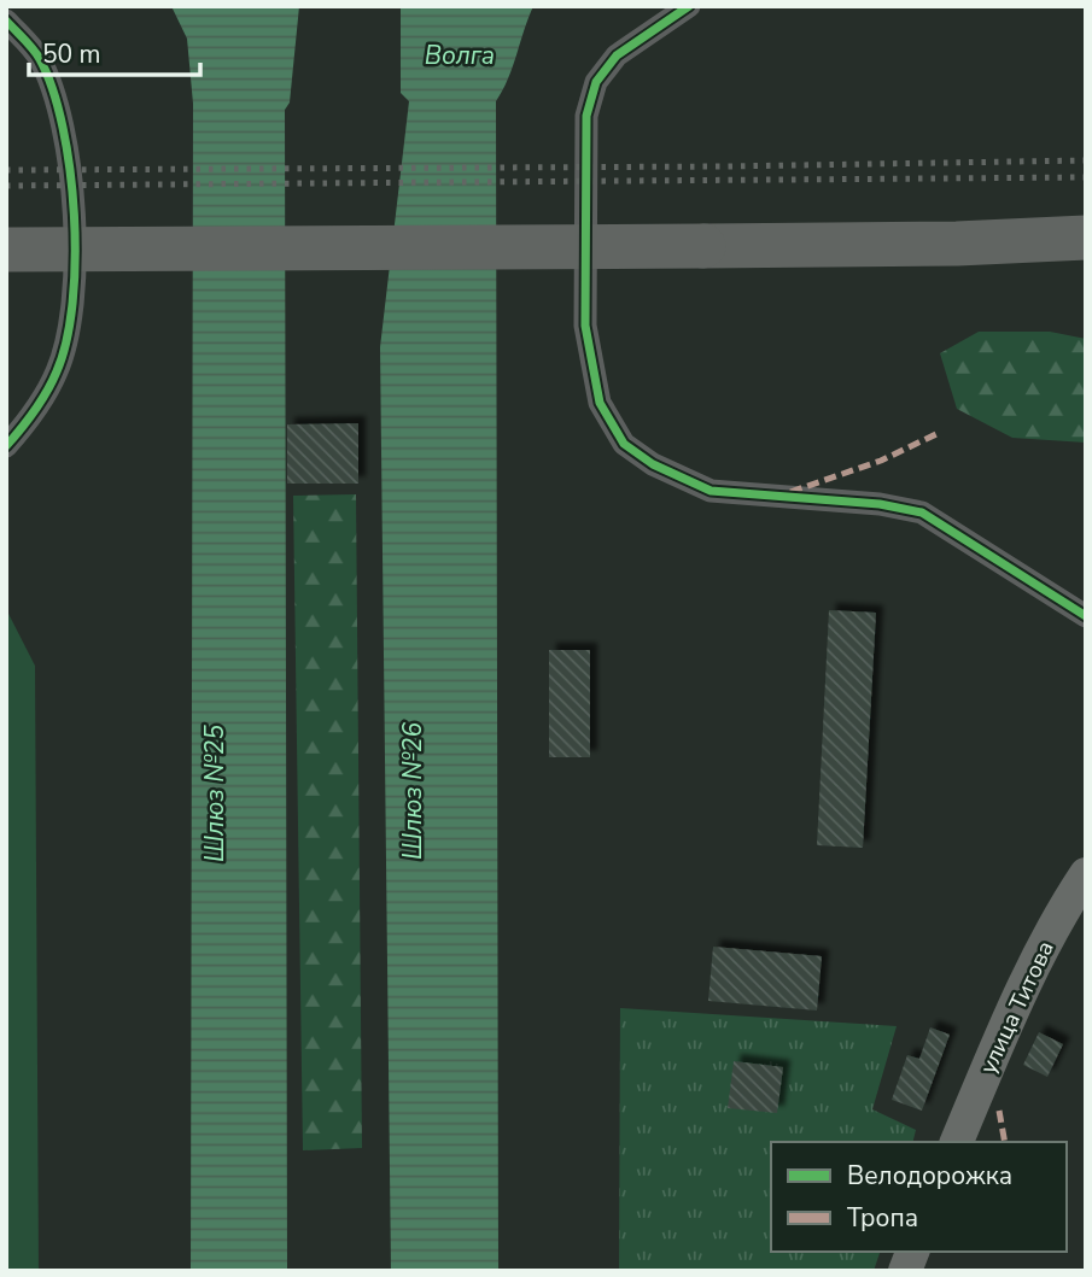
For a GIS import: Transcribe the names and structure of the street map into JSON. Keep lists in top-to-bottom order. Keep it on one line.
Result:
{"streets":{"main road":["улица Титова"]},"water":["Волга","Шлюз №26","Шлюз №25"],"legend":["Велодорожка","Тропа"],"scale_bar":"50 m"}
